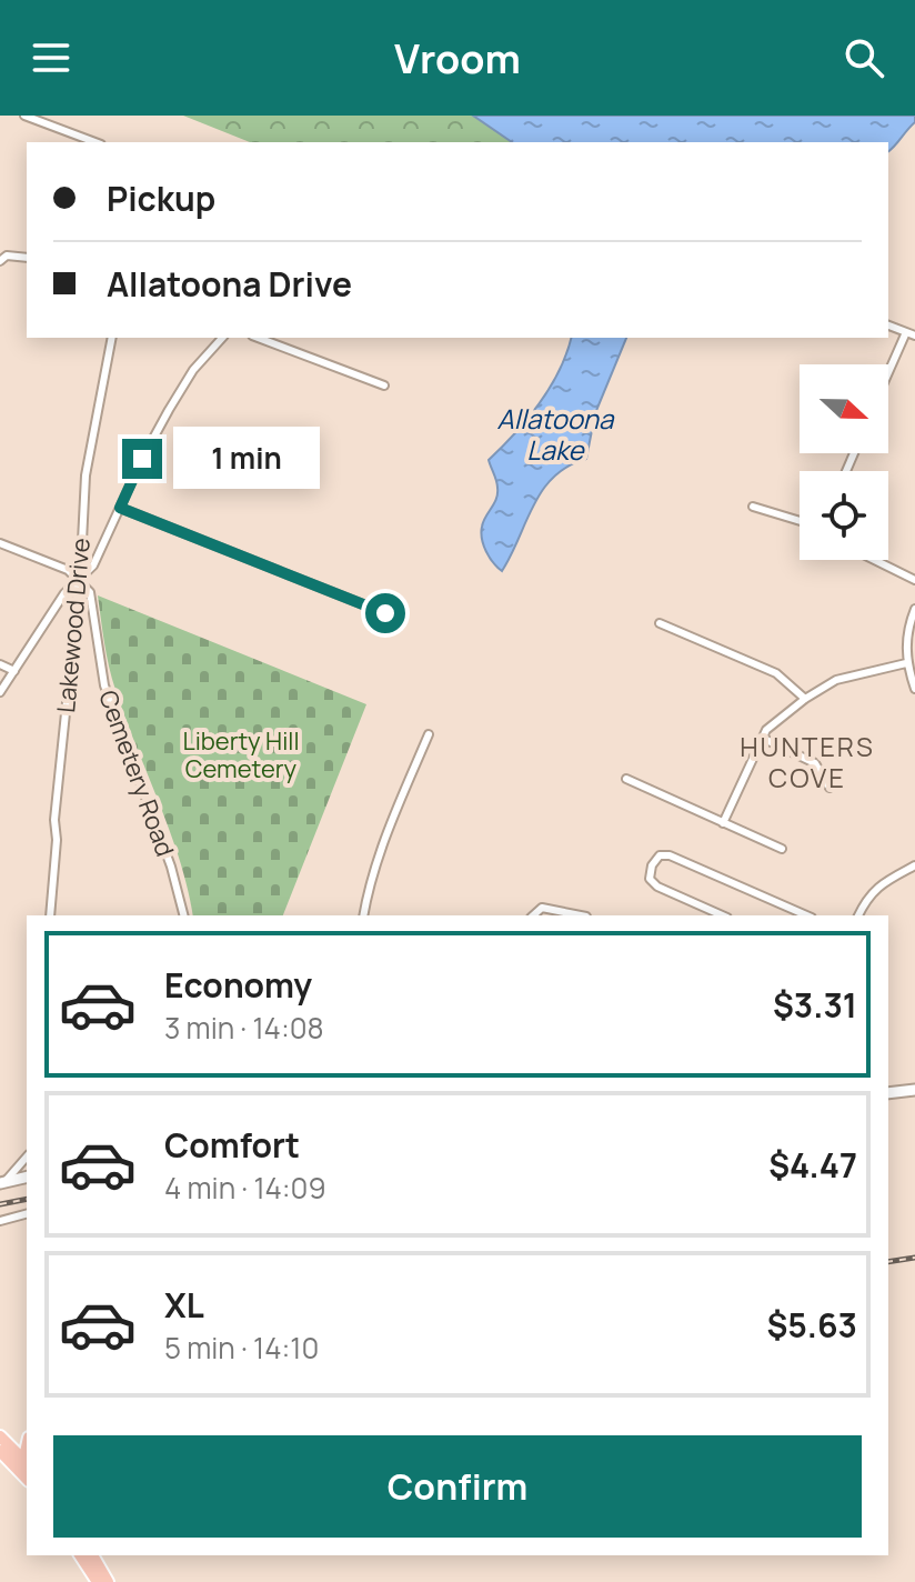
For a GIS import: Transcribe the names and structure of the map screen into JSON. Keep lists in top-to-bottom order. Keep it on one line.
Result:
{"streets":{"street":["Lakewood Drive","Cemetery Road"]},"crossings":[["Lakewood Drive","Cemetery Road"]],"districts":["HUNTERS COVE"],"water":["Allatoona Lake"],"parks":["Liberty Hill Cemetery"],"north":"right","page":{"header":"Vroom","banner":["Pickup","Allatoona Drive"],"bubble":"1 min","list":[{"name":"Economy","note":"3 min · 14:08","value":"$3.31"},{"name":"Comfort","note":"4 min · 14:09","value":"$4.47"},{"name":"XL","note":"5 min · 14:10","value":"$5.63"}],"buttons":"Confirm"}}
